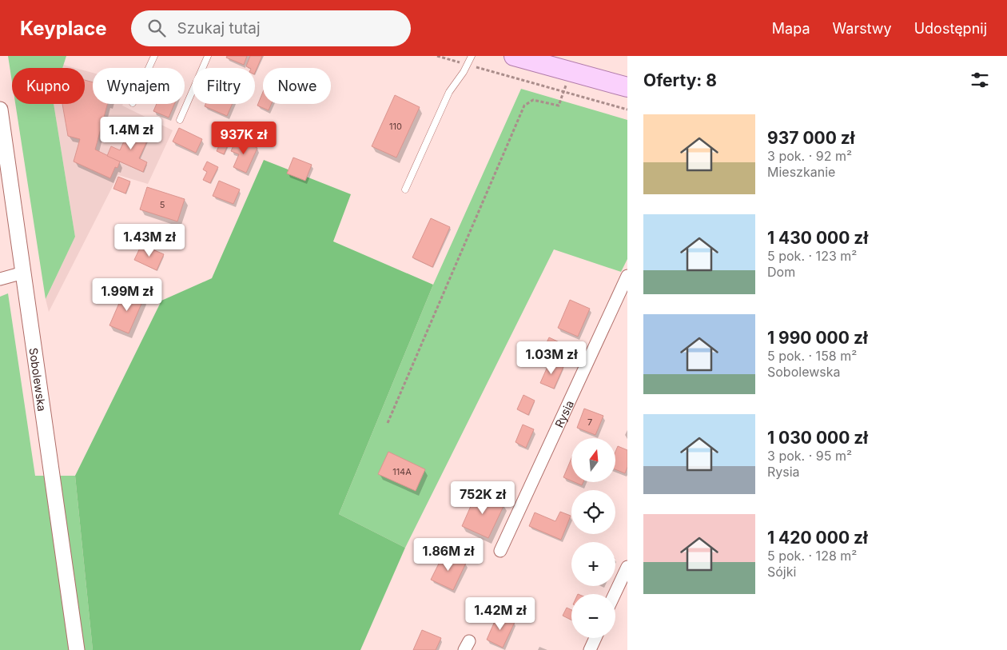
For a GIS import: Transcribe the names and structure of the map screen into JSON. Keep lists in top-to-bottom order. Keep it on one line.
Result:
{"streets":{"street":["Sobolewska","Rysia"]},"house_numbers":["110","5","7","114А"],"north":"top","page":{"header":"Keyplace","search":"Szukaj tutaj","nav":["Mapa","Warstwy","Udostępnij"],"heading":"Oferty: 8","chip":["Kupno","Wynajem","Filtry","Nowe"],"list":[{"name":"937 000 zł","note":"3 pok. · 92 m² · Mieszkanie"},{"name":"1 430 000 zł","note":"5 pok. · 123 m² · Dom"},{"name":"1 990 000 zł","note":"5 pok. · 158 m² · Sobolewska"},{"name":"1 030 000 zł","note":"3 pok. · 95 m² · Rysia"},{"name":"1 420 000 zł","note":"5 pok. · 128 m² · Sójki"}],"price":["1.4M zł","937K zł","1.43M zł","1.99M zł","1.03M zł","752K zł","1.86M zł","1.42M zł"],"map_buttons":["+","−"]}}
